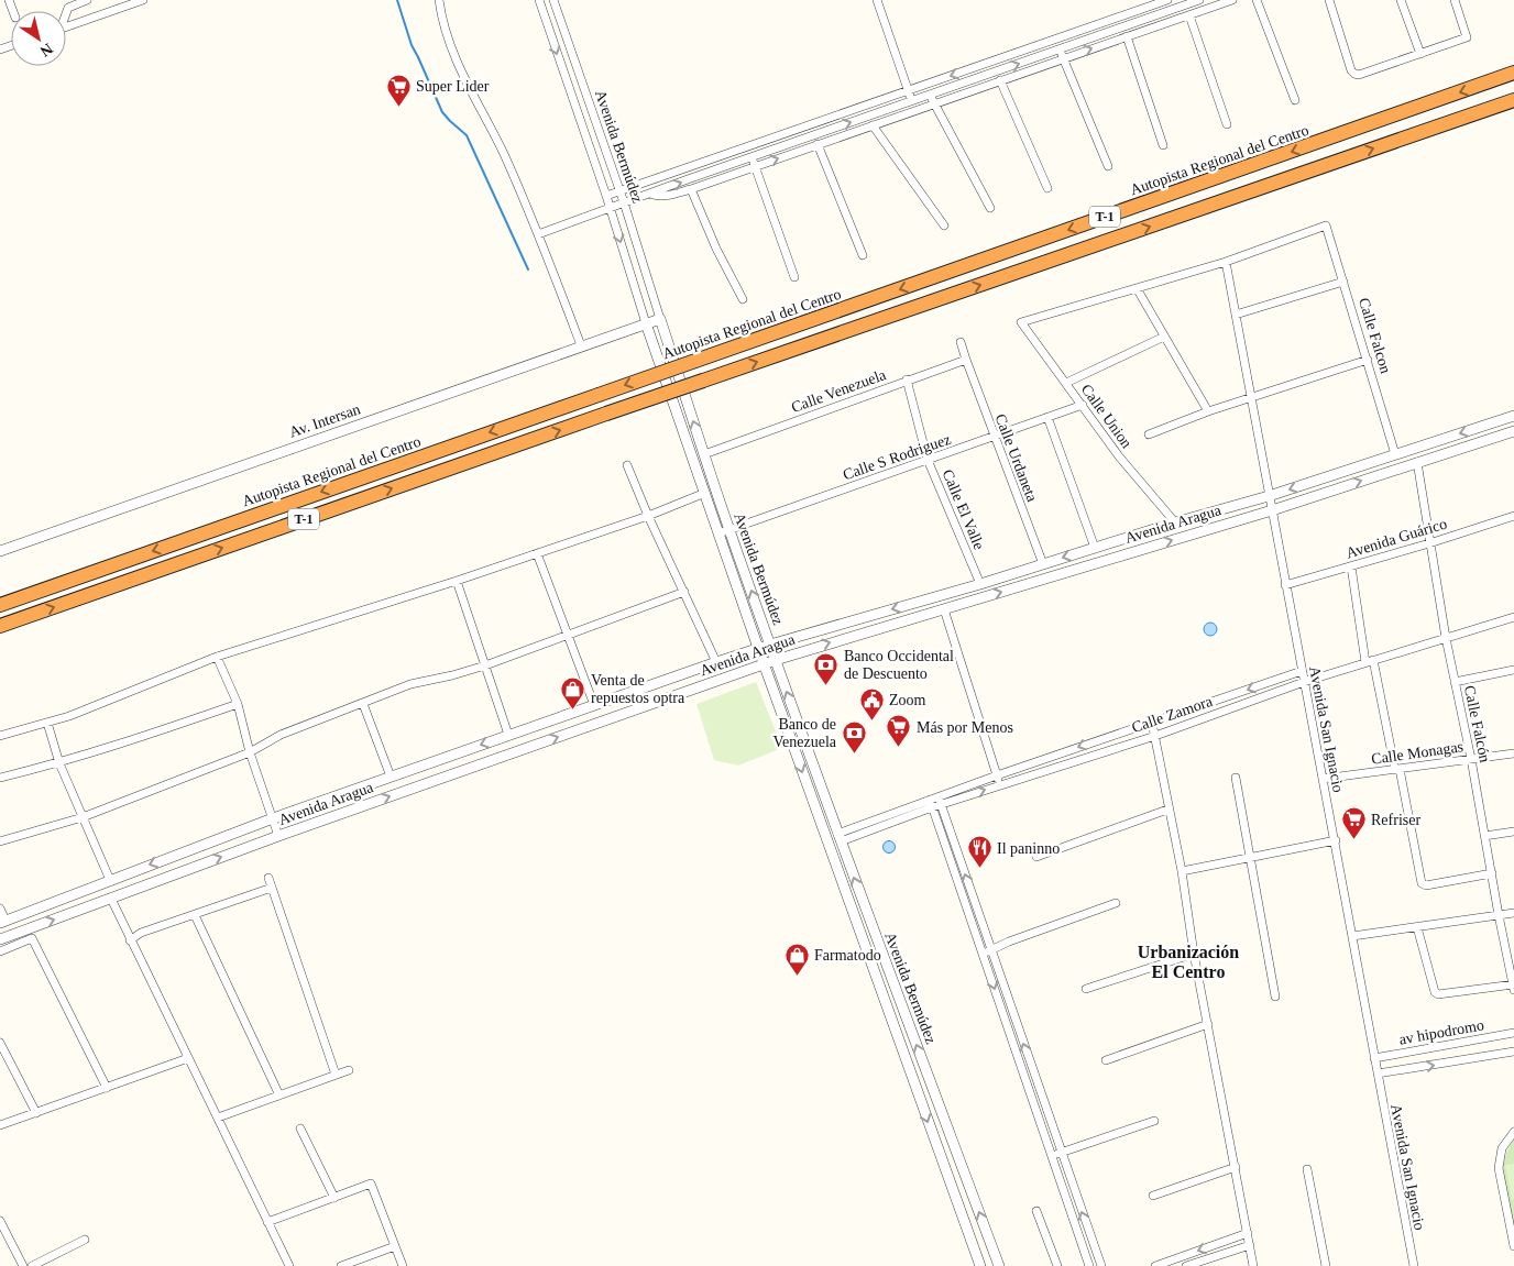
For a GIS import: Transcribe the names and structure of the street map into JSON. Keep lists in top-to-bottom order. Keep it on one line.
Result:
{"streets":{"highway":["Autopista Regional del Centro","T-1"],"street":["Avenida Bermúdez","Calle Falcon","Calle Venezuela","Calle Union","Av. Intersan","Calle S Rodriguez","Calle Urdaneta","Calle El Valle","Avenida Aragua","Avenida Guárico","Calle Zamora","Calle Falcón","Avenida San Ignacio","Calle Monagas","av hipodromo"]},"crossings":[["Avenida Bermúdez","Calle Venezuela"],["Avenida Bermúdez","Av. Intersan"],["Avenida Bermúdez","Calle S Rodriguez"],["Avenida Bermúdez","Avenida Aragua"],["Avenida Bermúdez","Calle Zamora"],["Calle Falcon","Avenida Aragua"],["Calle Falcon","Avenida San Ignacio"],["Calle Venezuela","Calle Urdaneta"],["Calle Venezuela","Calle El Valle"],["Calle Union","Calle S Rodriguez"],["Calle Union","Avenida Aragua"],["Calle S Rodriguez","Calle Urdaneta"],["Calle S Rodriguez","Calle El Valle"],["Calle Urdaneta","Avenida Aragua"],["Calle El Valle","Avenida Aragua"],["Avenida Aragua","Calle Falcón"],["Avenida Aragua","Avenida San Ignacio"],["Avenida Guárico","Calle Falcón"],["Avenida Guárico","Avenida San Ignacio"],["Calle Zamora","Calle Falcón"],["Calle Zamora","Avenida San Ignacio"],["Calle Falcón","Calle Monagas"],["Avenida San Ignacio","Calle Monagas"],["Avenida San Ignacio","av hipodromo"]],"districts":["Urbanización El Centro"],"places":{"supermarket":["Super Lider","Más por Menos","Refriser"],"bank":["Banco Occidental de Descuento","Banco de Venezuela"],"shop":["Venta de repuestos optra","Farmatodo"],"public building":["Zoom"],"restaurant":["Il paninno"]},"north":"bottom right"}
